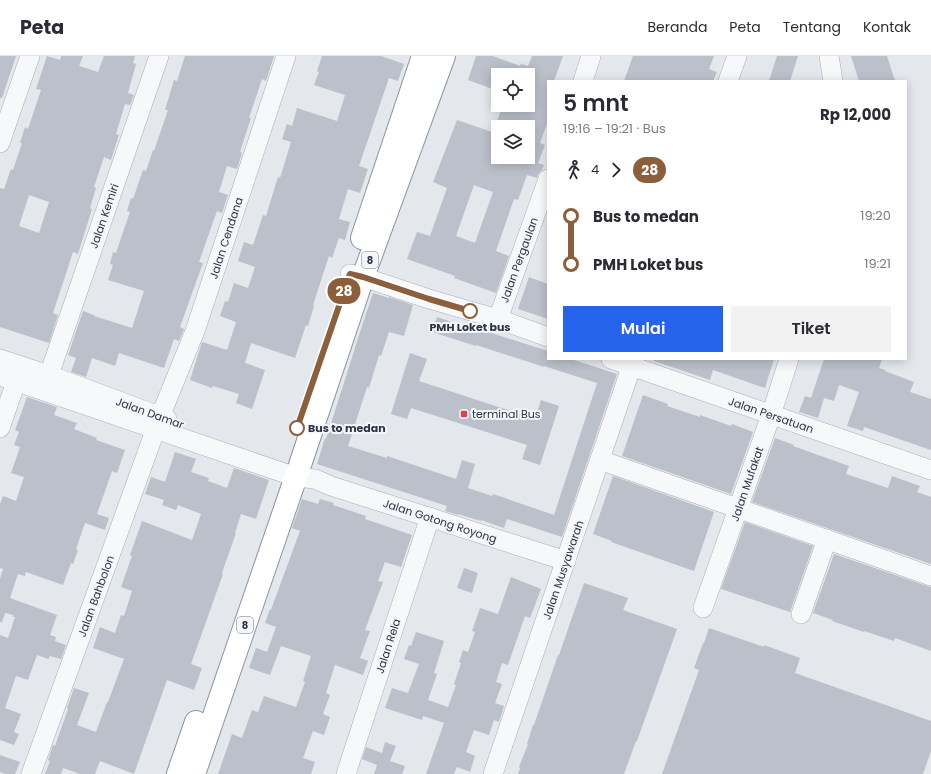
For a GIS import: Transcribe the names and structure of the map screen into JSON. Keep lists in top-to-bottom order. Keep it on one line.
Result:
{"streets":{"highway":["8"],"street":["Jalan Kemiri","Jalan Cendana","Jalan Pergaulan","Jalan Damar","Jalan Persatuan","Jalan Mufakat","Jalan Gotong Royong","Jalan Musyawarah","Jalan Bahbolon","Jalan Rela"]},"crossings":[["Jalan Kemiri","Jalan Damar"],["Jalan Cendana","Jalan Damar"],["Jalan Cendana","Jalan Bahbolon"],["8","Jalan Damar"],["8","Jalan Gotong Royong"],["Jalan Damar","Jalan Gotong Royong"],["Jalan Damar","Jalan Bahbolon"],["Jalan Persatuan","Jalan Mufakat"],["Jalan Persatuan","Jalan Musyawarah"],["Jalan Gotong Royong","Jalan Musyawarah"],["Jalan Gotong Royong","Jalan Rela"]],"places":{"other":["PMH Loket bus","Bus to medan"],"transit":["terminal Bus"]},"lines":["bus line 28"],"page":{"header":"Peta","nav":["Beranda","Peta","Tentang","Kontak"],"on_map":"28","heading":["5 mnt","19:16 – 19:21 · Bus","Rp 12,000"],"legs":["4","28"],"list":[{"name":"Bus to medan","value":"19:20"},{"name":"PMH Loket bus","value":"19:21"}],"buttons":["Mulai","Tiket"]}}
